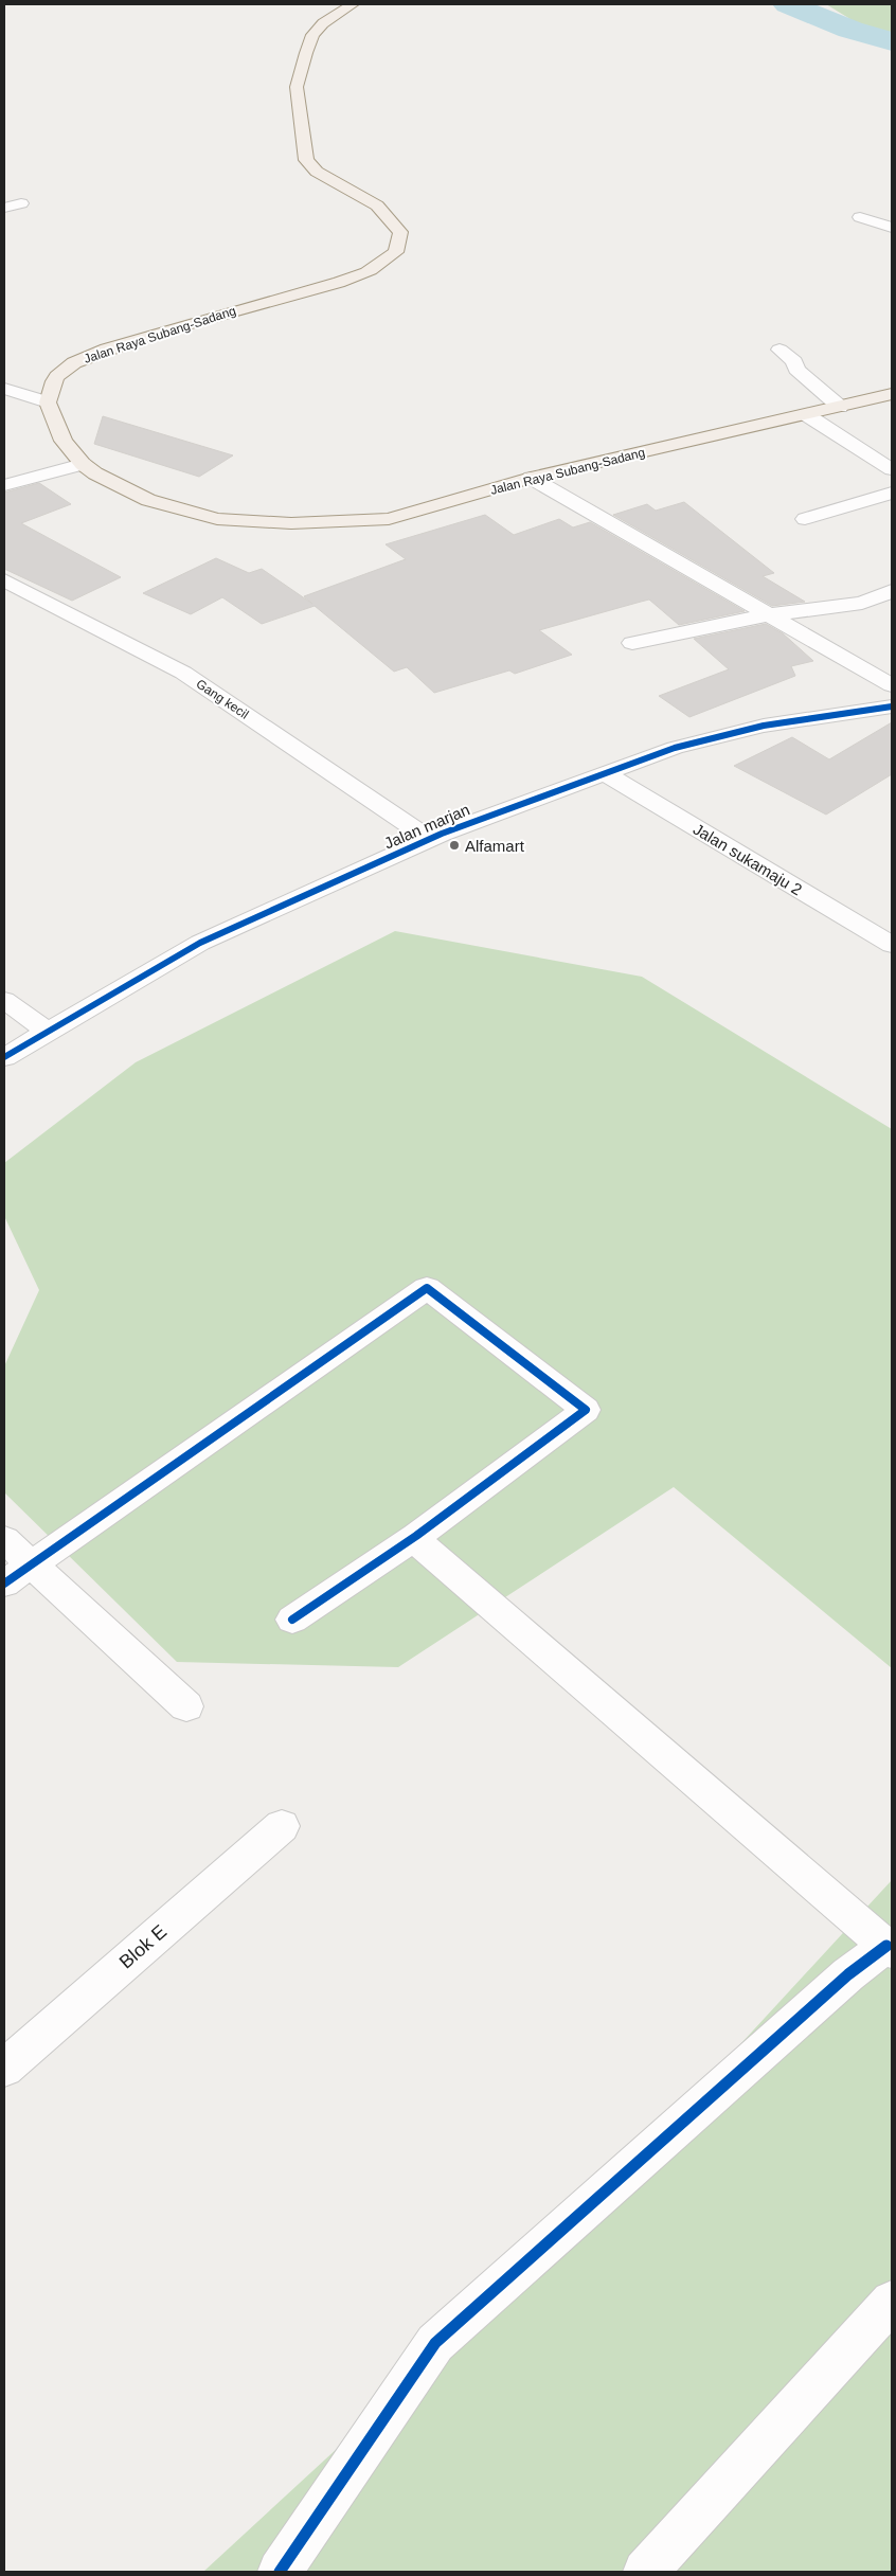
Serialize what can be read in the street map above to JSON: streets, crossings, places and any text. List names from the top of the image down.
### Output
{
  "streets": {
    "main road": ["Jalan Raya Subang-Sadang"],
    "street": [
      "Gang kecil",
      "Jalan marjan",
      "Jalan sukamaju 2",
      "Blok E"
    ]
  },
  "crossings": [
    ["Gang kecil", "Jalan marjan"],
    ["Jalan marjan", "Jalan sukamaju 2"]
  ],
  "places": ["Alfamart"]
}
